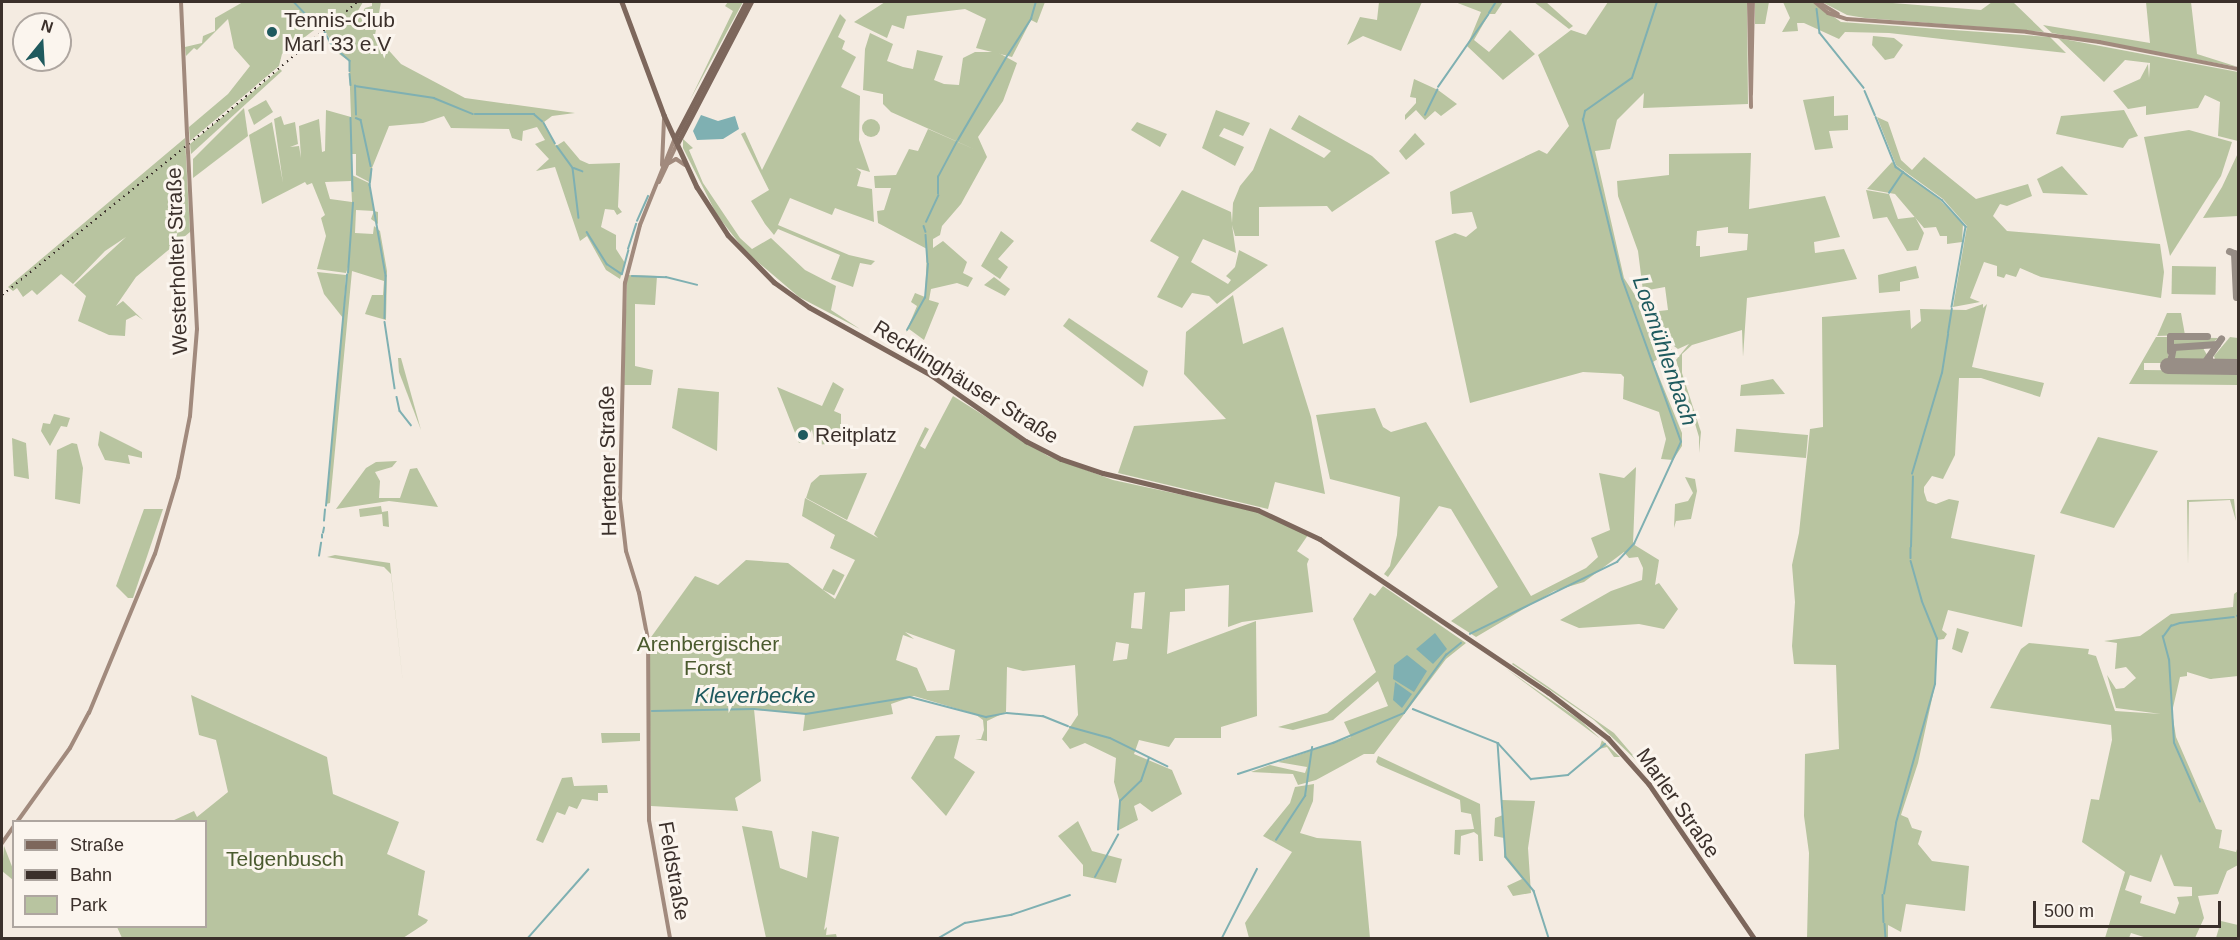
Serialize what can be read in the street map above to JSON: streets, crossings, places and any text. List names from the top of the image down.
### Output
{
  "streets": {
    "main road": [
      "Westerholter Straße",
      "Recklinghäuser Straße",
      "Hertener Straße",
      "Marler Straße",
      "Feldstraße"
    ]
  },
  "crossings": [
    ["Recklinghäuser Straße", "Hertener Straße"],
    ["Recklinghäuser Straße", "Marler Straße"],
    ["Hertener Straße", "Feldstraße"]
  ],
  "water": ["Loemühlenbach", "Kleverbecke"],
  "parks": ["Arenbergischer Forst", "Telgenbusch"],
  "places": ["Tennis-Club Marl 33 e.V", "Reitplatz"],
  "legend": ["Straße", "Bahn", "Park"],
  "scale_bar": "500 m",
  "north": "top"
}
